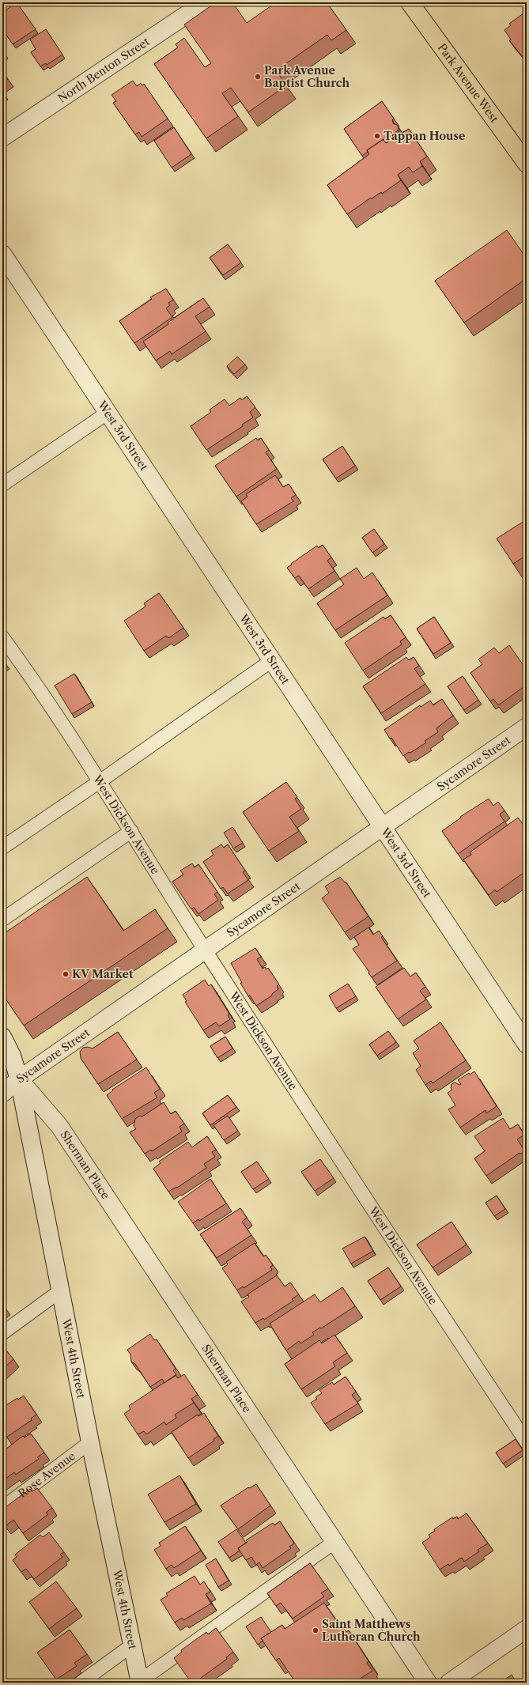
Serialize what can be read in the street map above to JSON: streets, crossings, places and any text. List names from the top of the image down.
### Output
{
  "streets": {
    "main road": ["Park Avenue West"],
    "street": [
      "North Benton Street",
      "West 3rd Street",
      "Sycamore Street",
      "Sherman Place",
      "West 4th Street"
    ],
    "lane": ["West Dickson Avenue", "Rose Avenue"]
  },
  "crossings": [
    ["West 3rd Street", "Sycamore Street"],
    ["Sycamore Street", "West Dickson Avenue"],
    ["Sycamore Street", "Sherman Place"],
    ["Sycamore Street", "West 4th Street"],
    ["Sherman Place", "West 4th Street"],
    ["West 4th Street", "Rose Avenue"]
  ],
  "places": [
    "Park Avenue Baptist Church",
    "Tappan House",
    "KV Market",
    "Saint Matthews Lutheran Church"
  ]
}
